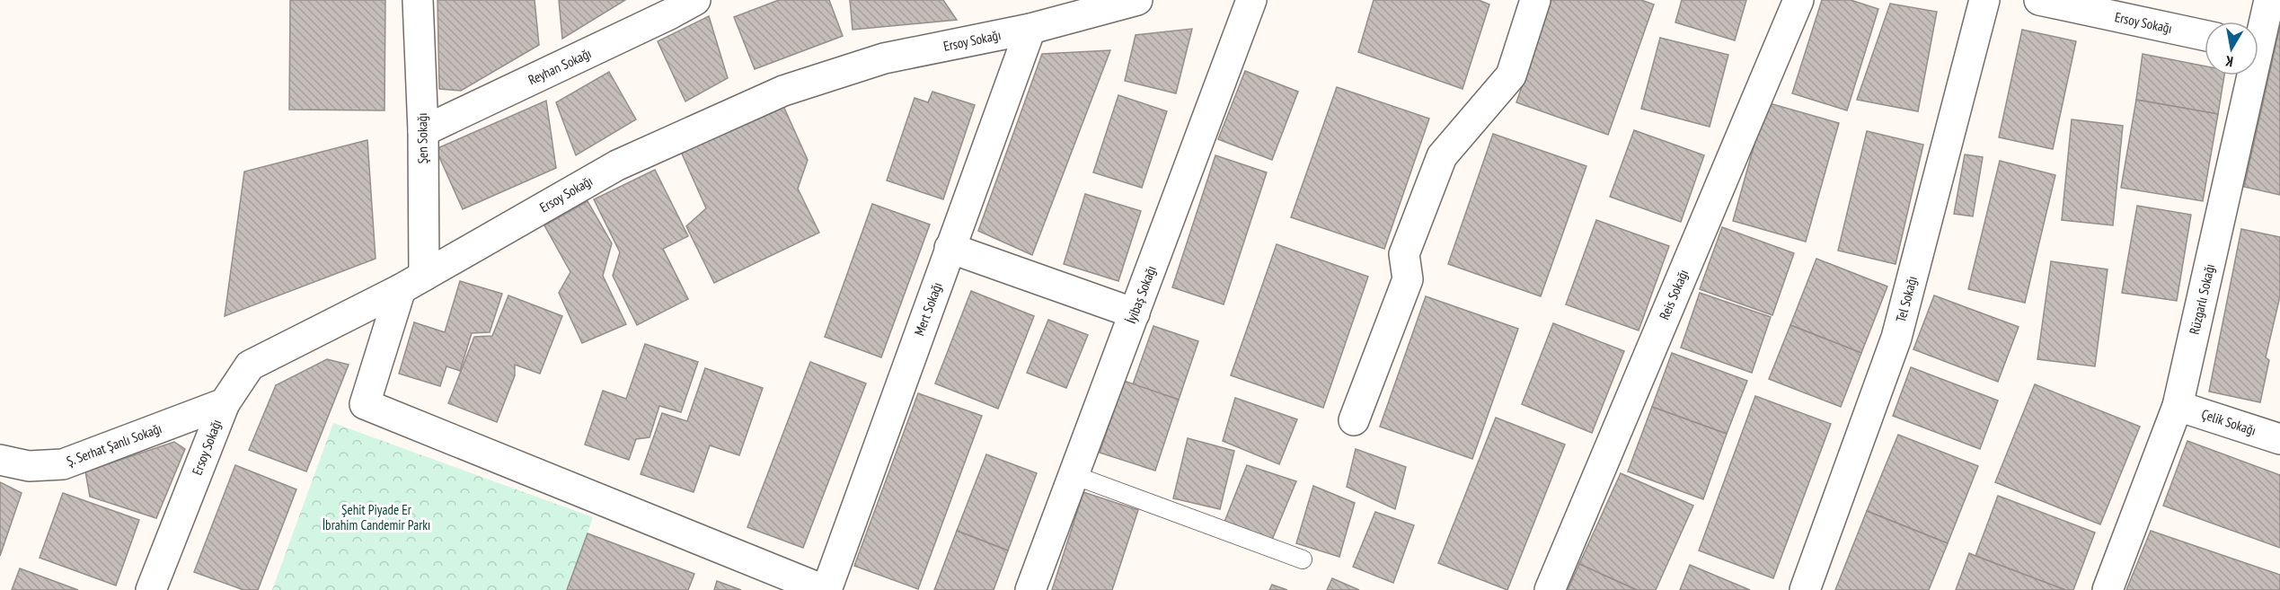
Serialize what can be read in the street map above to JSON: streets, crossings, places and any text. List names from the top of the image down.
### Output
{
  "streets": {
    "street": [
      "Ersoy Sokağı",
      "Reyhan Sokağı",
      "Şen Sokağı",
      "İyibaş Sokağı",
      "Reis Sokağı",
      "Tel Sokağı",
      "Rüzgarlı Sokağı",
      "Mert Sokağı",
      "Çelik Sokağı",
      "Ş. Serhat Şanlı Sokağı"
    ]
  },
  "crossings": [
    ["Ersoy Sokağı", "Şen Sokağı"],
    ["Ersoy Sokağı", "Mert Sokağı"],
    ["Ersoy Sokağı", "Ş. Serhat Şanlı Sokağı"],
    ["Reyhan Sokağı", "Şen Sokağı"],
    ["Şen Sokağı", "Mert Sokağı"],
    ["Rüzgarlı Sokağı", "Çelik Sokağı"]
  ],
  "parks": ["Şehit Piyade Er İbrahim Candemir Parkı"],
  "north": "bottom"
}
